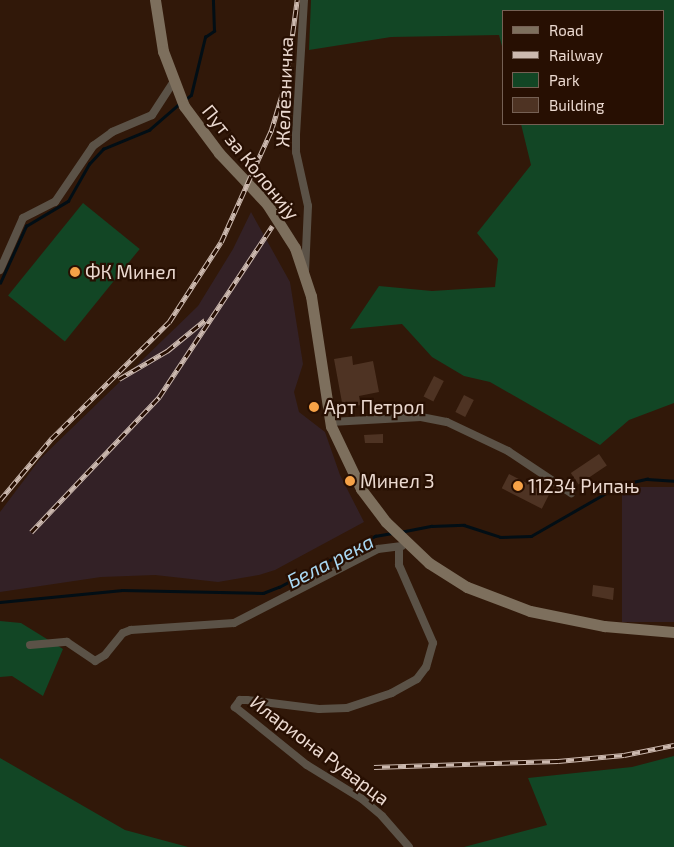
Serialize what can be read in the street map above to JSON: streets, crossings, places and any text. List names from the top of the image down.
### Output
{
  "streets": {
    "street": ["Железничка", "Пут за Колонију", "Илариона Руварца"]
  },
  "crossings": [
    ["Железничка", "Пут за Колонију"],
    ["Пут за Колонију", "Илариона Руварца"]
  ],
  "water": ["Бела река"],
  "places": [
    "ФК Минел",
    "Арт Петрол",
    "Минел 3",
    "11234 Рипањ"
  ],
  "legend": [
    "Road",
    "Railway",
    "Park",
    "Building"
  ]
}
